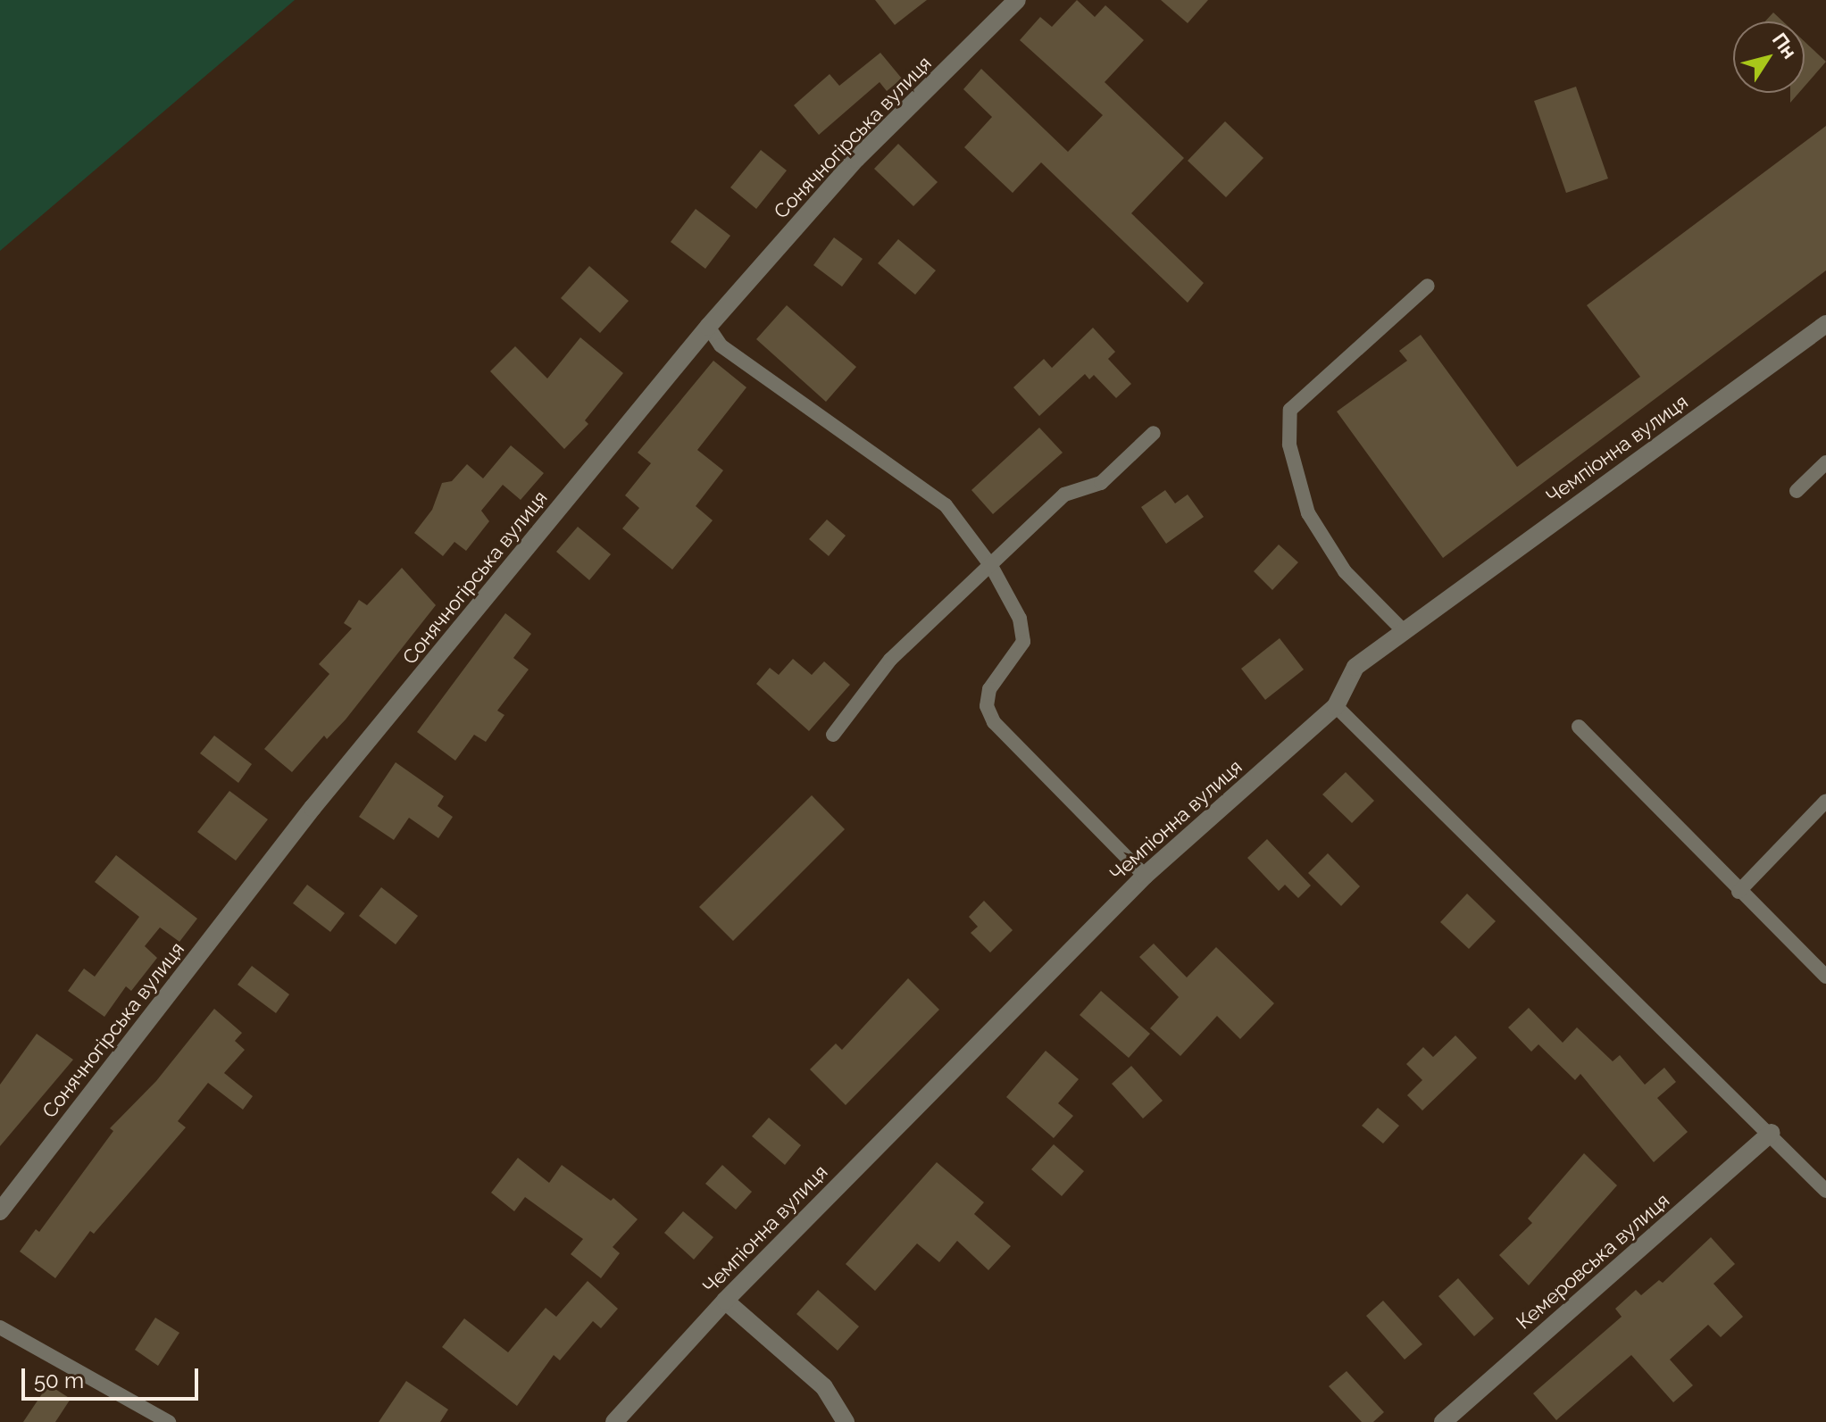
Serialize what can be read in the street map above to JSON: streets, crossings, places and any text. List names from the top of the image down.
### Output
{
  "streets": {
    "street": ["Сонячногірська вулиця", "Чемпіонна вулиця", "Кемеровська вулиця"]
  },
  "scale_bar": "50 m",
  "north": "top right"
}
